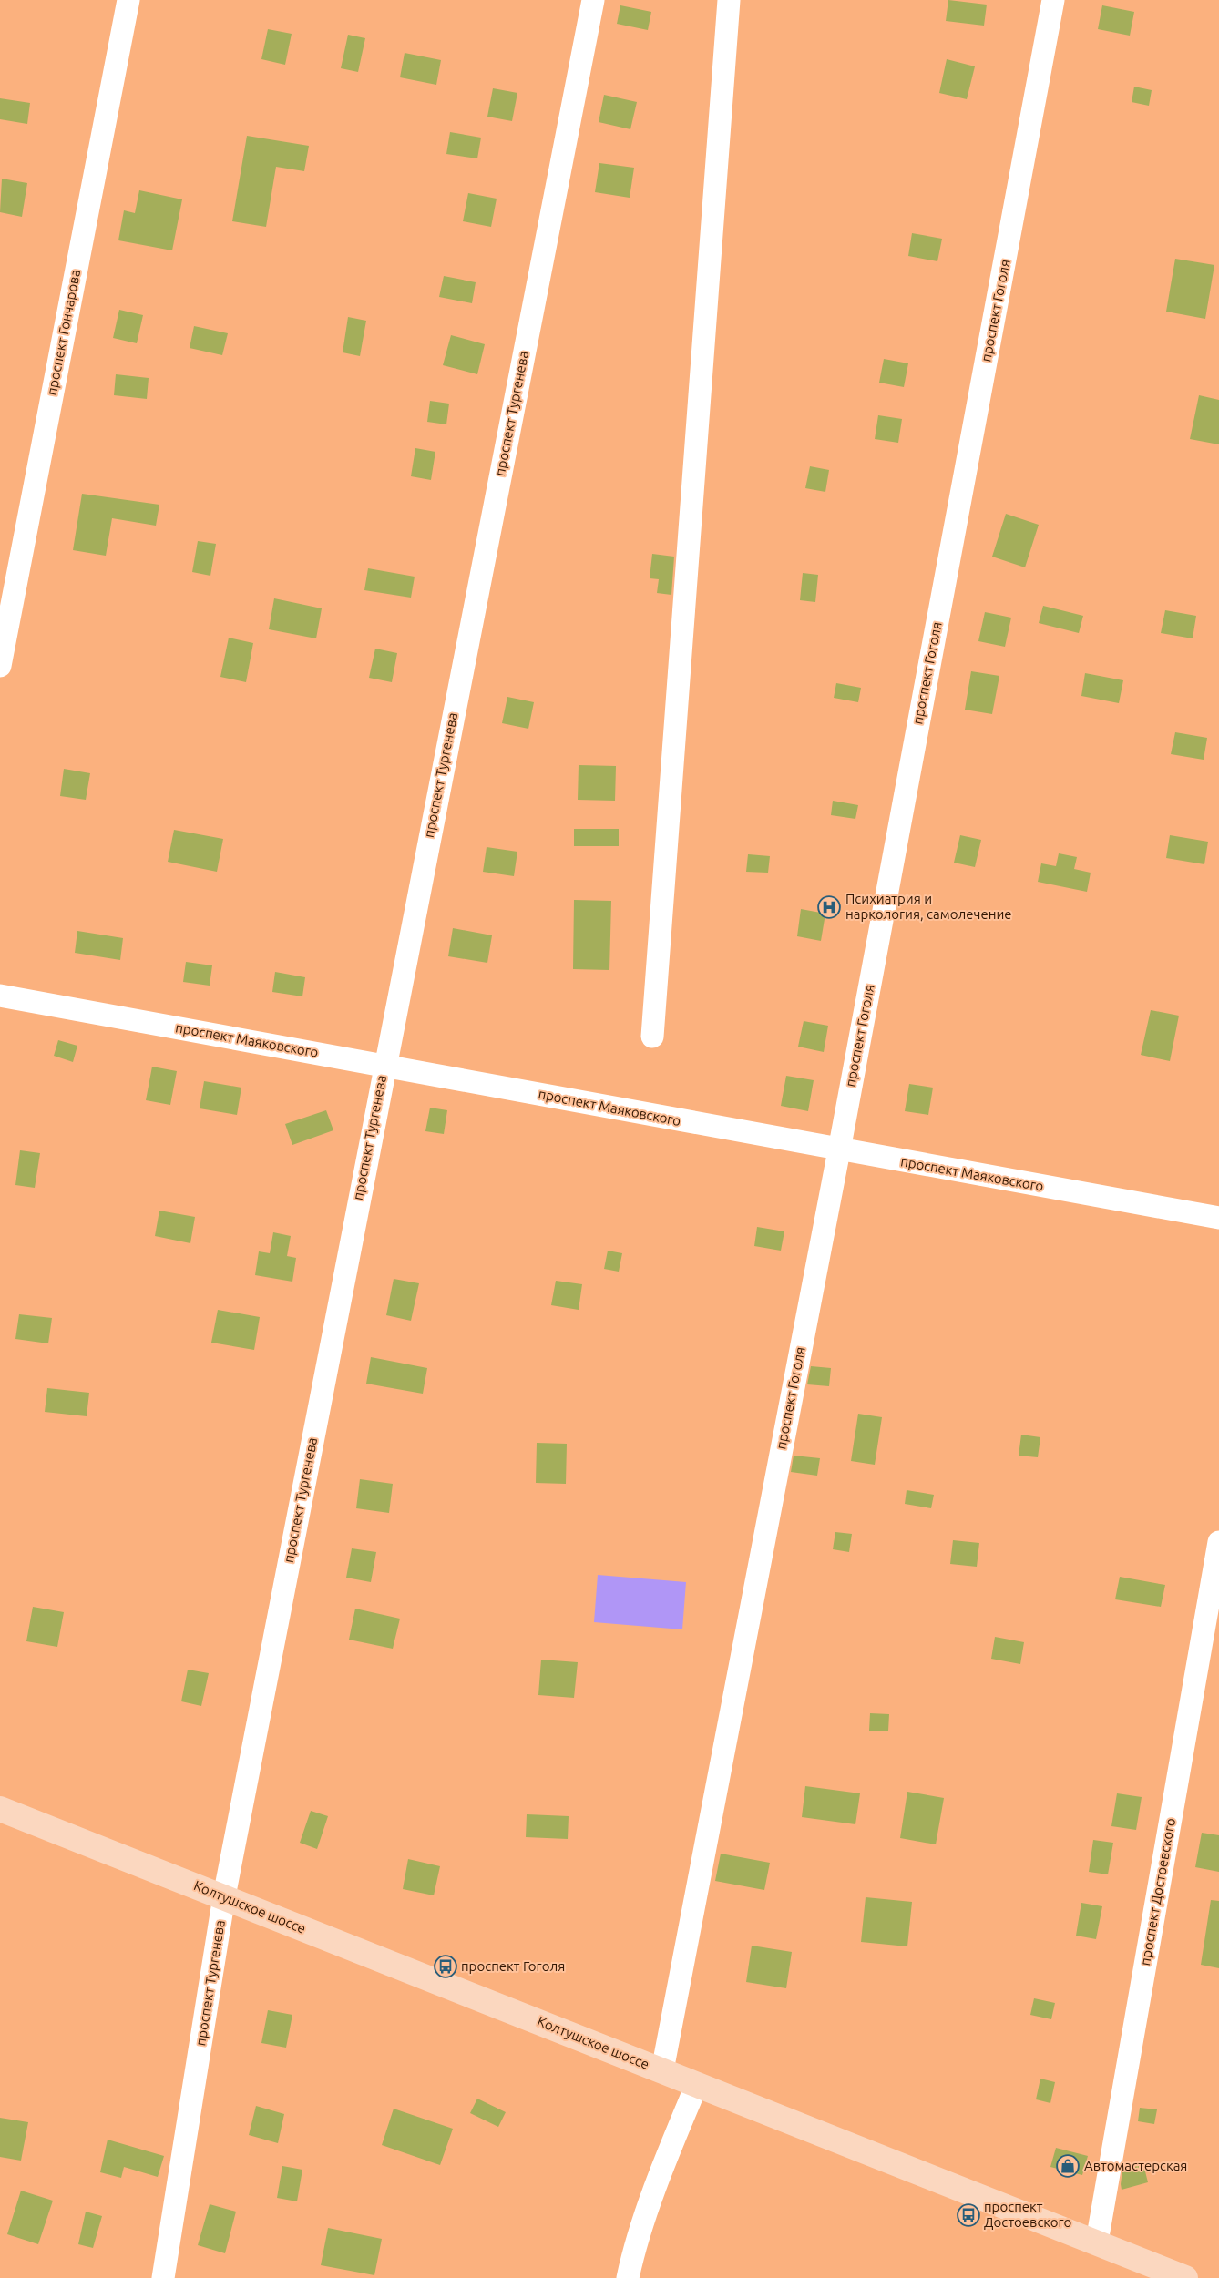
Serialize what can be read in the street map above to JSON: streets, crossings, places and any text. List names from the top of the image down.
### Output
{
  "streets": {
    "main road": ["Колтушское шоссе"],
    "street": [
      "проспект Гоголя",
      "проспект Гончарова",
      "проспект Тургенева",
      "проспект Маяковского",
      "проспект Достоевского"
    ]
  },
  "crossings": [
    ["проспект Гоголя", "проспект Маяковского"],
    ["проспект Гоголя", "Колтушское шоссе"],
    ["проспект Тургенева", "проспект Маяковского"],
    ["проспект Тургенева", "Колтушское шоссе"],
    ["проспект Достоевского", "Колтушское шоссе"]
  ],
  "places": {
    "hospital": ["Психиатрия и наркология, самолечение"],
    "bus stop": ["проспект Гоголя", "проспект Достоевского"],
    "shop": ["Автомастерская"]
  }
}
